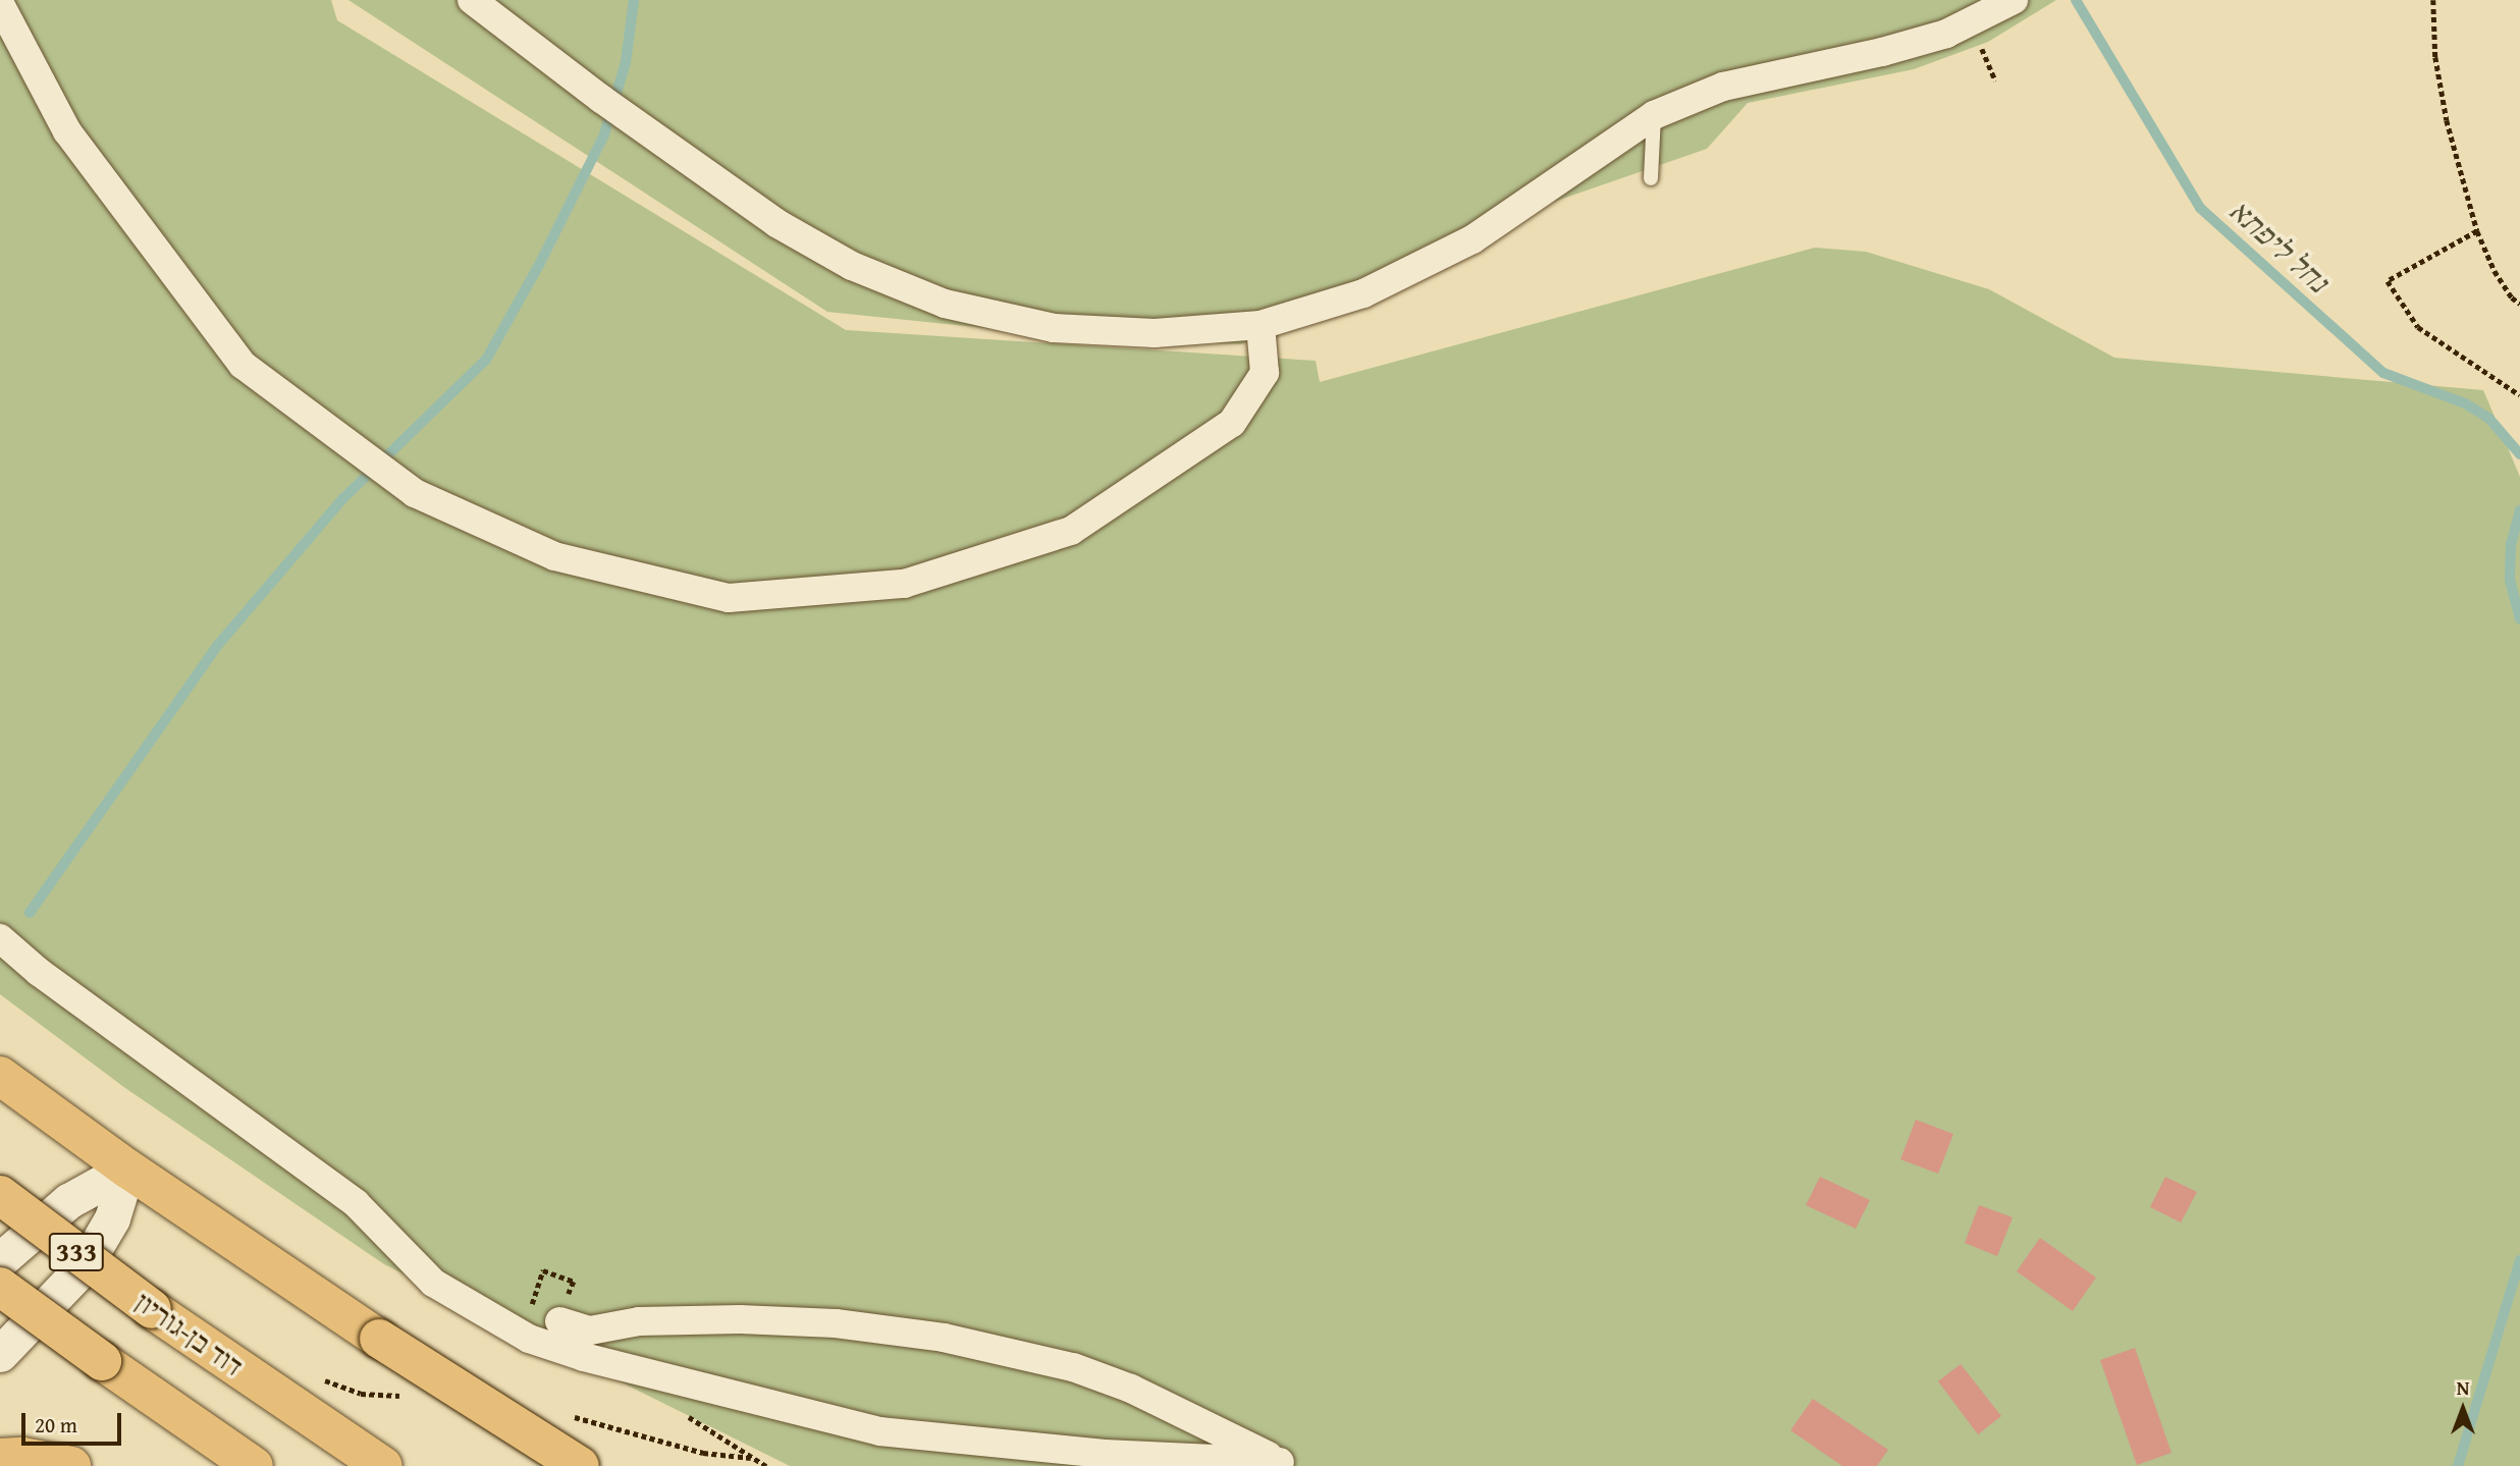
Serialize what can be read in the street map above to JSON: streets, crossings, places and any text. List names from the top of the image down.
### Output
{
  "streets": {
    "main road": ["333", "דוד בן-גוריון"]
  },
  "water": ["נחל ליפתא"],
  "scale_bar": "20 m",
  "north": "top"
}
